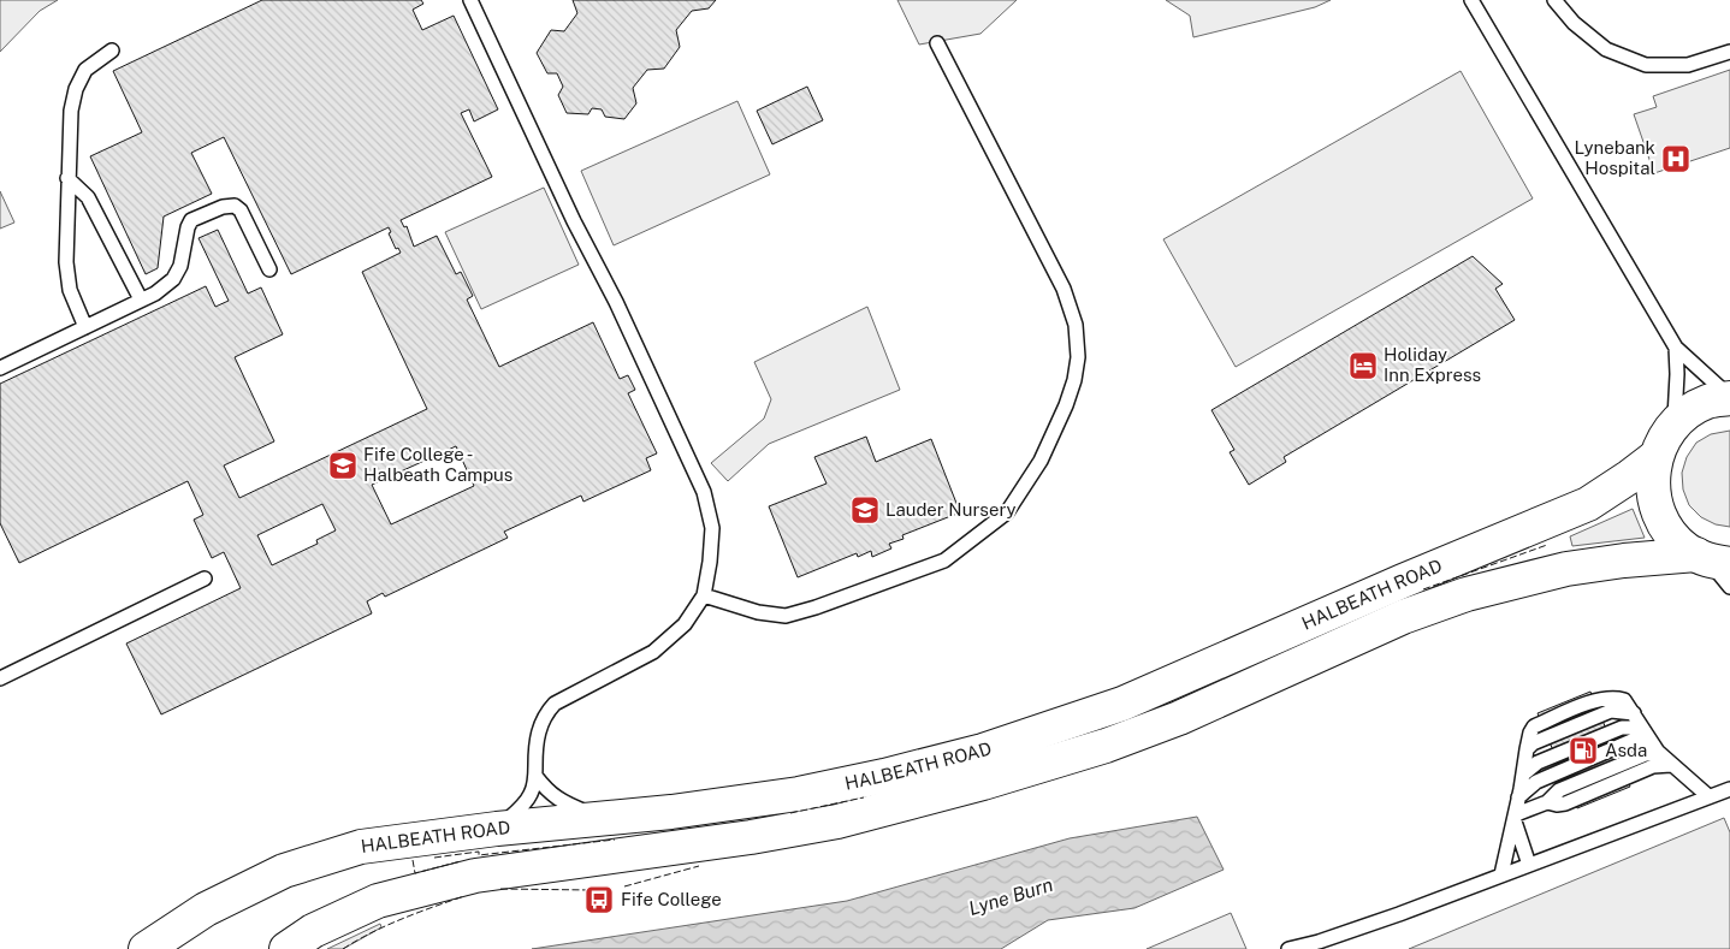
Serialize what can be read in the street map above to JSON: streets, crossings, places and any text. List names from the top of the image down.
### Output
{
  "streets": {
    "main road": ["HALBEATH ROAD"]
  },
  "water": ["Lyne Burn"],
  "places": {
    "hospital": ["Lynebank Hospital"],
    "hotel": ["Holiday Inn Express"],
    "school or university": ["Fife College - Halbeath Campus", "Lauder Nursery"],
    "fuel station": ["Asda"],
    "bus stop": ["Fife College"]
  }
}
